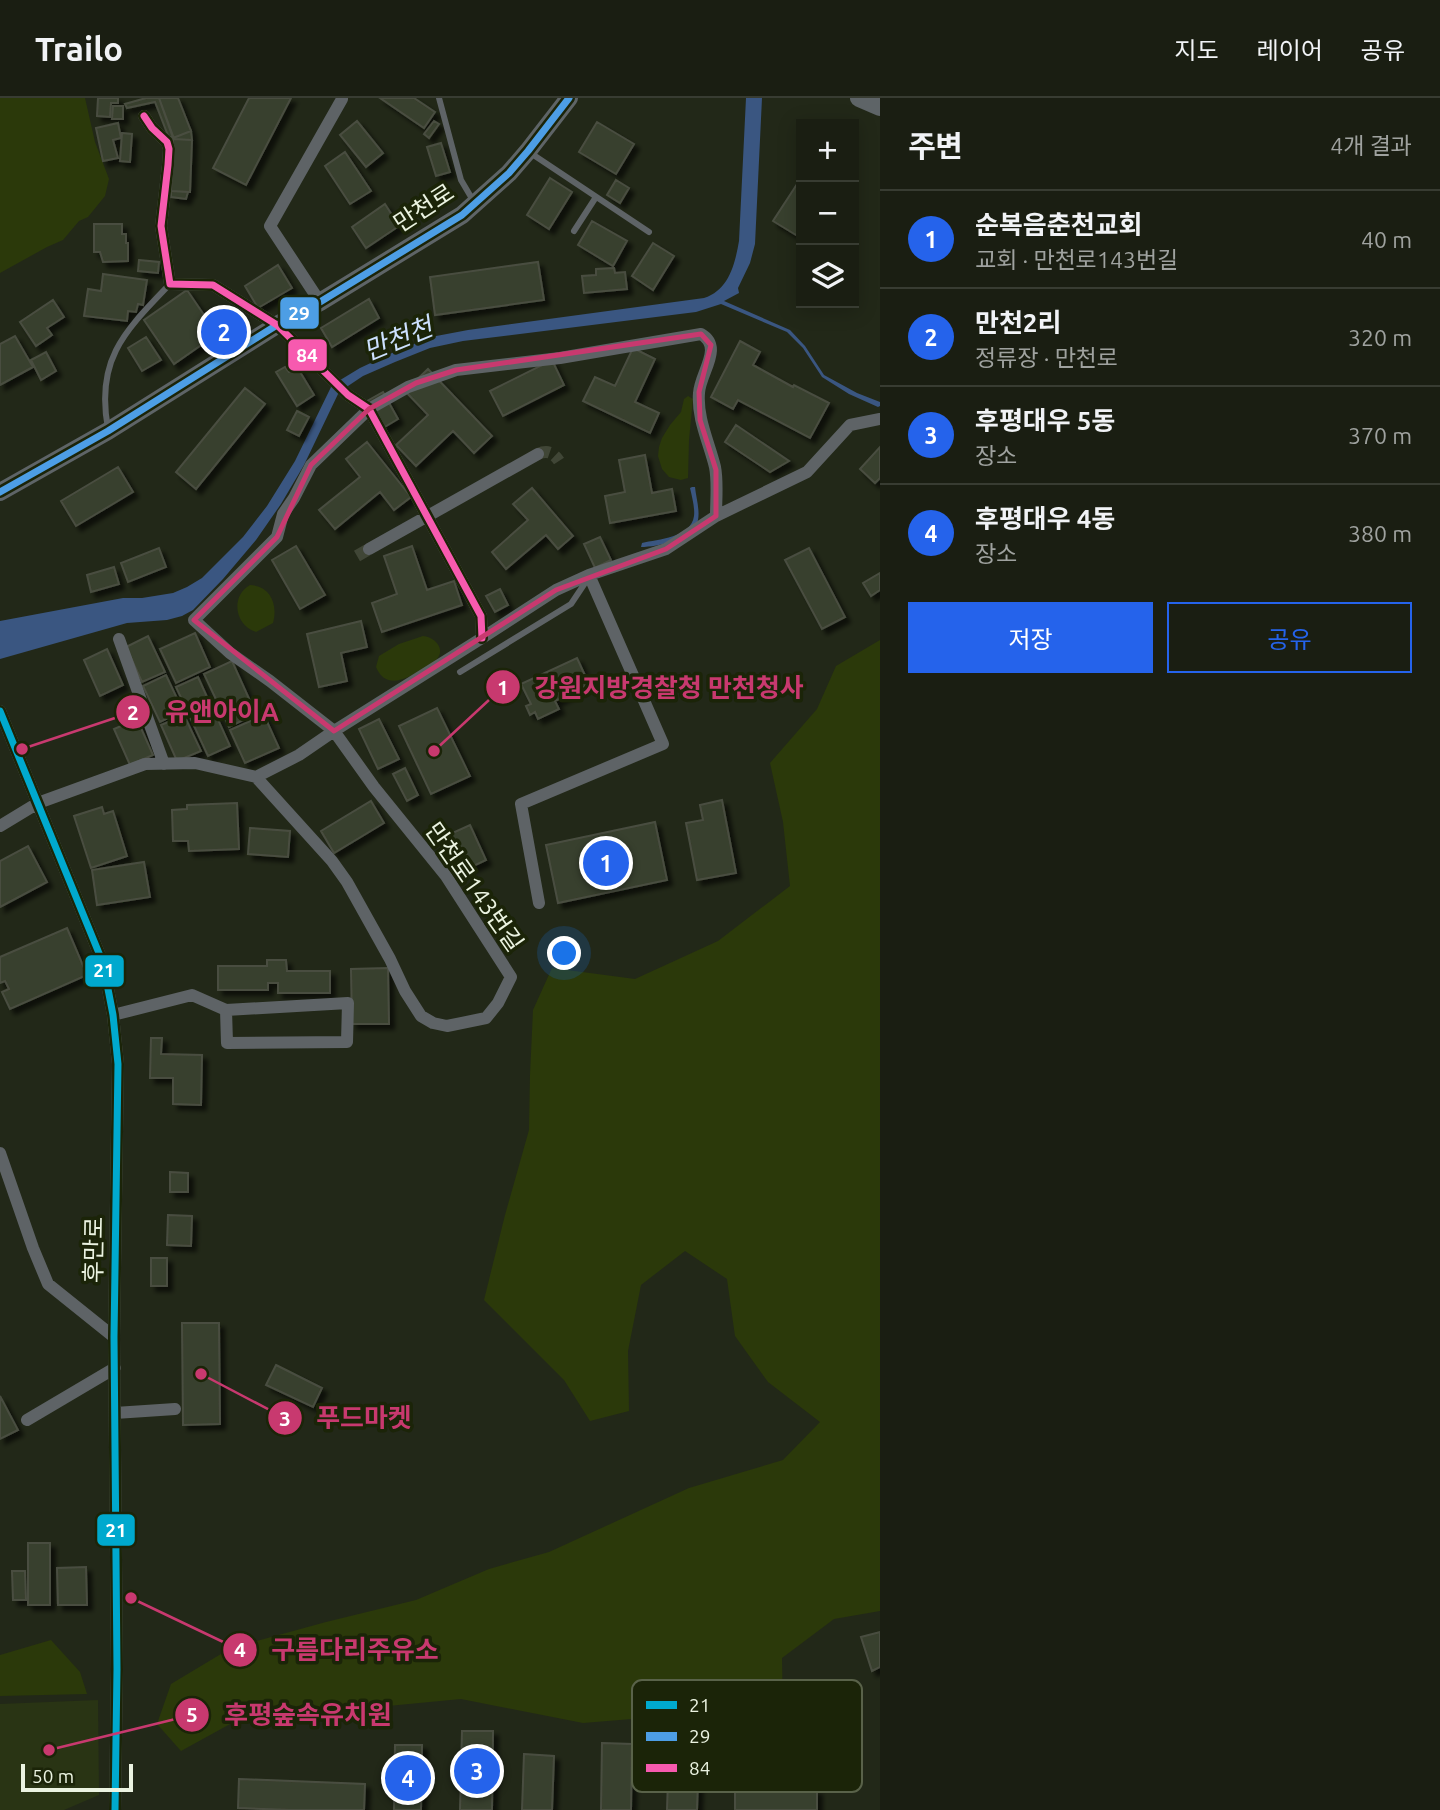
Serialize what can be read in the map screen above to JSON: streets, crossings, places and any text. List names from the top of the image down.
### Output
{
  "streets": {
    "street": ["만천로", "만천로143번길", "후만로"]
  },
  "water": ["만천천"],
  "places": [
    "유앤아이A",
    "강원지방경찰청 만천청사",
    "푸드마켓",
    "구름다리주유소",
    "후평숲속유치원"
  ],
  "lines": ["transit line 29", "transit line 84", "transit line 21"],
  "legend": ["21", "29", "84"],
  "scale_bar": "50 m",
  "page": {
    "header": "Trailo",
    "nav": ["지도", "레이어", "공유"],
    "heading": ["주변", "4개 결과"],
    "map_buttons": ["+", "−"],
    "list": [
      {
        "mark": "1",
        "name": "순복음춘천교회",
        "note": "교회 · 만천로143번길",
        "value": "40 m"
      },
      {
        "mark": "2",
        "name": "만천2리",
        "note": "정류장 · 만천로",
        "value": "320 m"
      },
      {
        "mark": "3",
        "name": "후평대우 5동",
        "note": "장소",
        "value": "370 m"
      },
      {
        "mark": "4",
        "name": "후평대우 4동",
        "note": "장소",
        "value": "380 m"
      }
    ],
    "pins": [
      "2",
      "1",
      "3",
      "4"
    ],
    "buttons": ["저장", "공유"],
    "scale": "50 m"
  }
}
